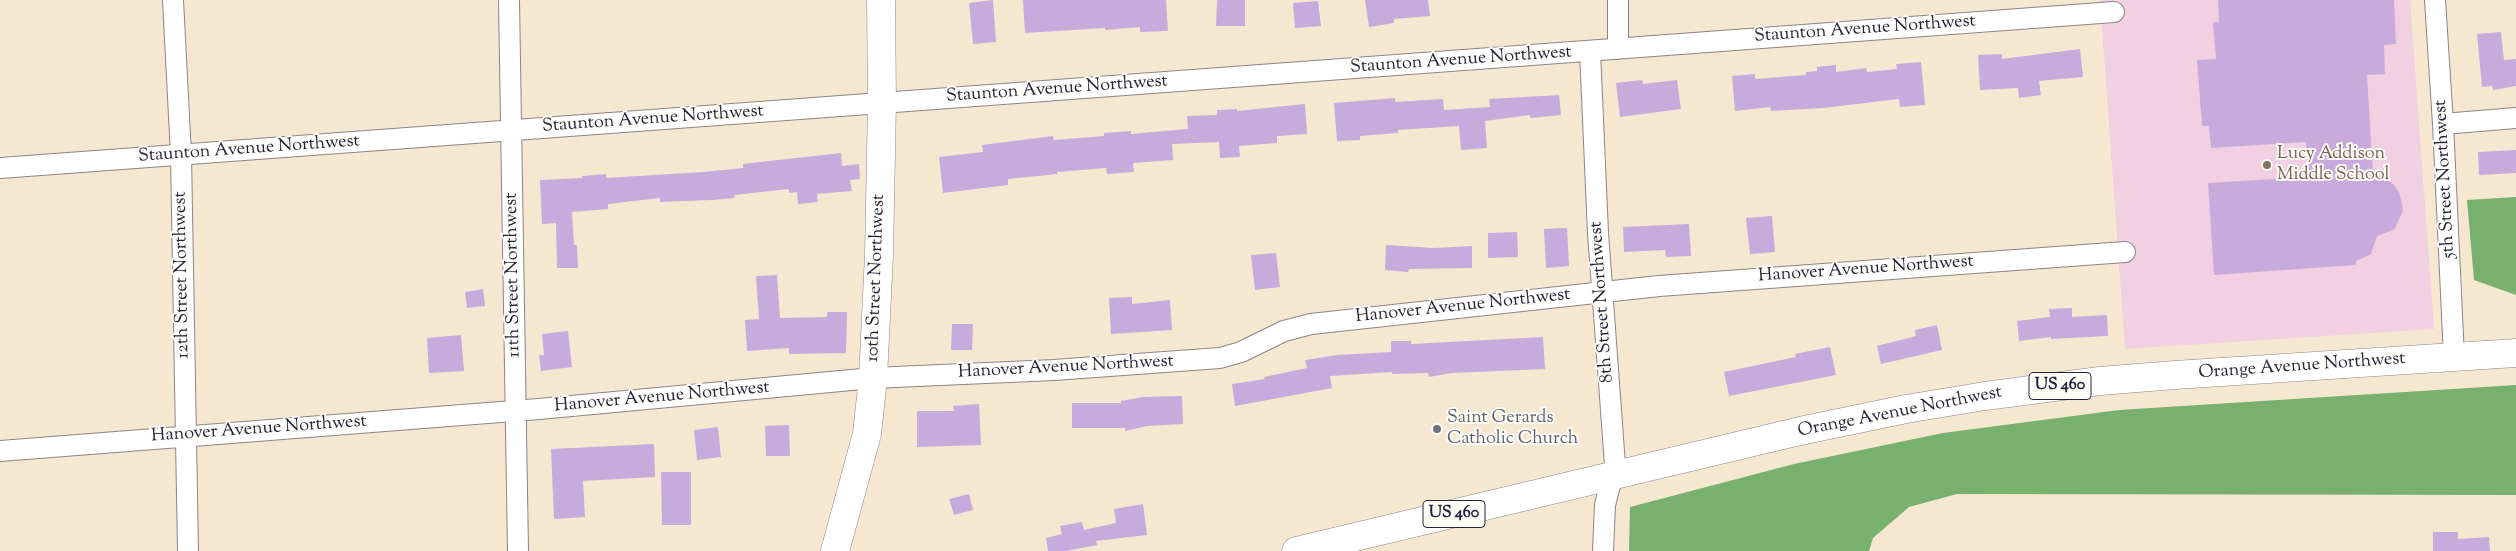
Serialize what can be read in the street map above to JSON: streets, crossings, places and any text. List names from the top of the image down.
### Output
{
  "streets": {
    "main road": ["10th Street Northwest", "Orange Avenue Northwest", "US 460"],
    "street": [
      "Staunton Avenue Northwest",
      "5th Street Northwest",
      "Hanover Avenue Northwest",
      "12th Street Northwest",
      "11th Street Northwest",
      "8th Street Northwest"
    ]
  },
  "crossings": [
    ["Staunton Avenue Northwest", "12th Street Northwest"],
    ["Staunton Avenue Northwest", "11th Street Northwest"],
    ["Staunton Avenue Northwest", "10th Street Northwest"],
    ["Staunton Avenue Northwest", "8th Street Northwest"],
    ["5th Street Northwest", "Orange Avenue Northwest"],
    ["Hanover Avenue Northwest", "12th Street Northwest"],
    ["Hanover Avenue Northwest", "11th Street Northwest"],
    ["Hanover Avenue Northwest", "10th Street Northwest"],
    ["Hanover Avenue Northwest", "8th Street Northwest"],
    ["8th Street Northwest", "Orange Avenue Northwest"]
  ],
  "places": ["Lucy Addison Middle School", "Saint Gerards Catholic Church"]
}
